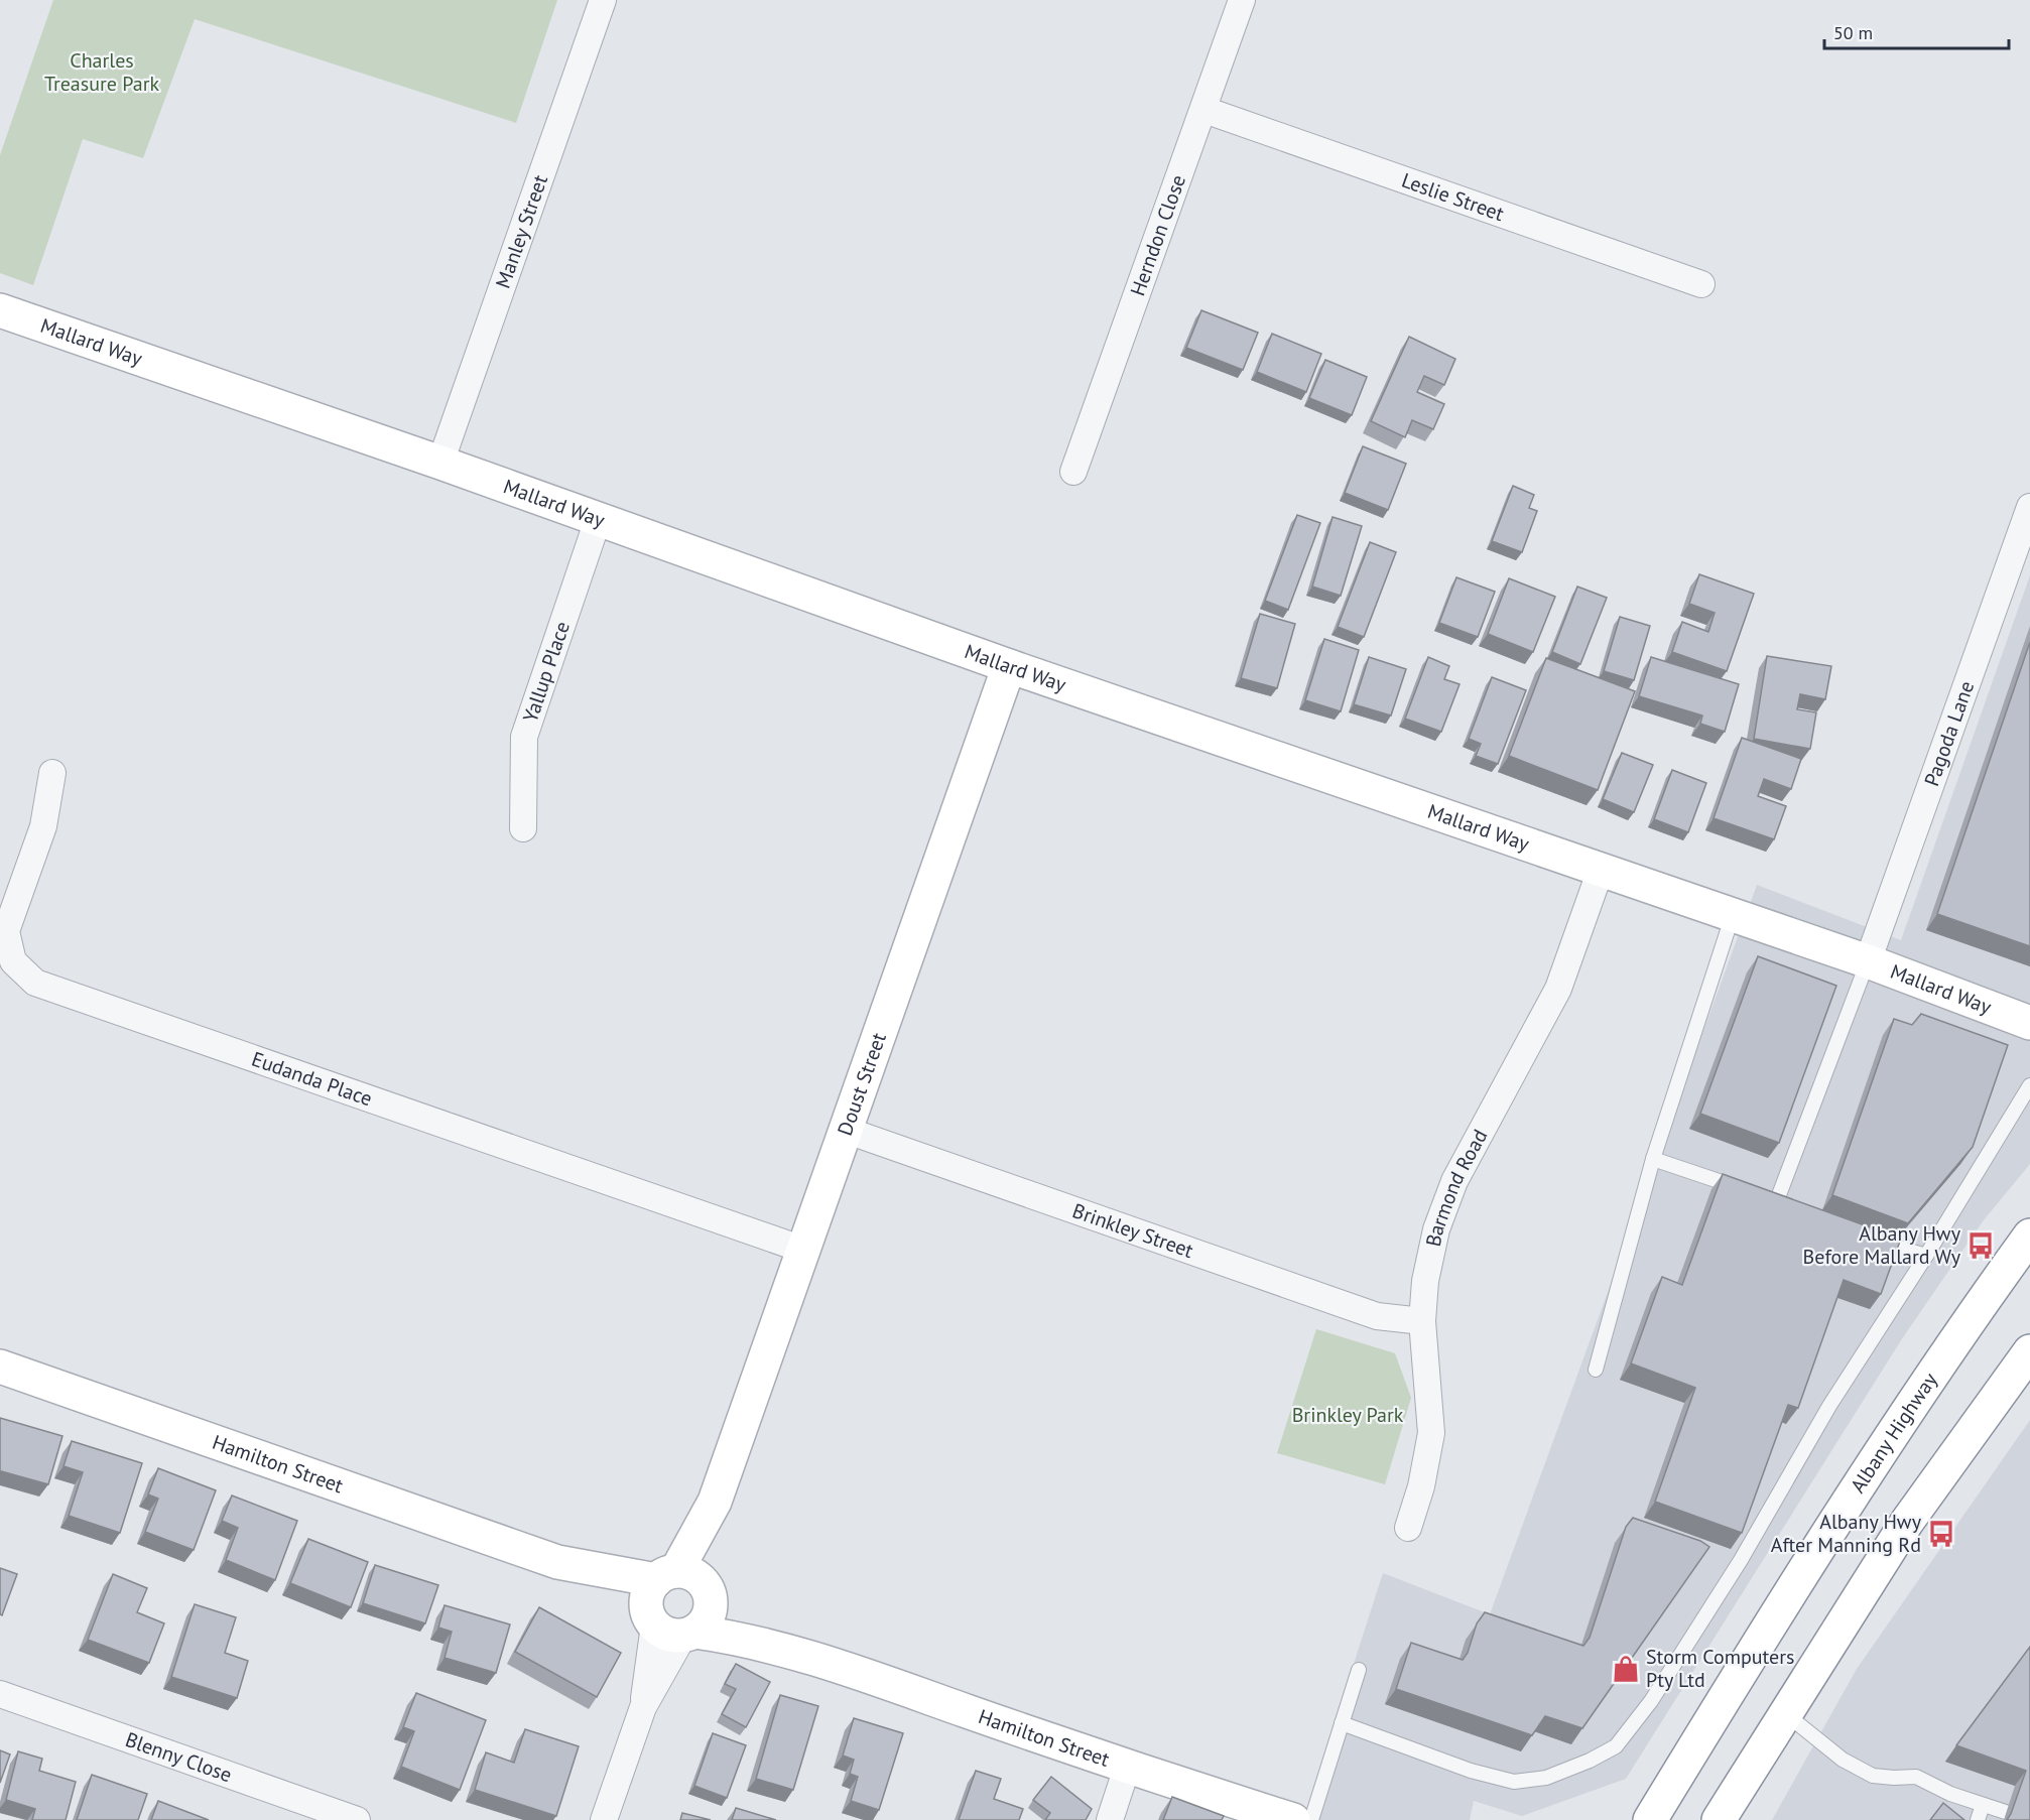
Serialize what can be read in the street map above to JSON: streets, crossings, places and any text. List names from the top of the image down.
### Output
{
  "streets": {
    "main road": [
      "Mallard Way",
      "Doust Street",
      "Albany Highway",
      "Hamilton Street"
    ],
    "street": [
      "Leslie Street",
      "Manley Street",
      "Herndon Close",
      "Yallup Place",
      "Pagoda Lane",
      "Eudanda Place",
      "Barmond Road",
      "Brinkley Street",
      "Blenny Close"
    ]
  },
  "crossings": [
    ["Leslie Street", "Herndon Close"],
    ["Manley Street", "Mallard Way"],
    ["Mallard Way", "Yallup Place"],
    ["Mallard Way", "Pagoda Lane"],
    ["Mallard Way", "Doust Street"],
    ["Mallard Way", "Barmond Road"],
    ["Eudanda Place", "Doust Street"],
    ["Doust Street", "Brinkley Street"],
    ["Doust Street", "Hamilton Street"],
    ["Barmond Road", "Brinkley Street"]
  ],
  "parks": ["Charles Treasure Park", "Brinkley Park"],
  "places": {
    "bus stop": ["Albany Hwy Before Mallard Wy", "Albany Hwy After Manning Rd"],
    "shop": ["Storm Computers Pty Ltd"]
  },
  "scale_bar": "50 m"
}
